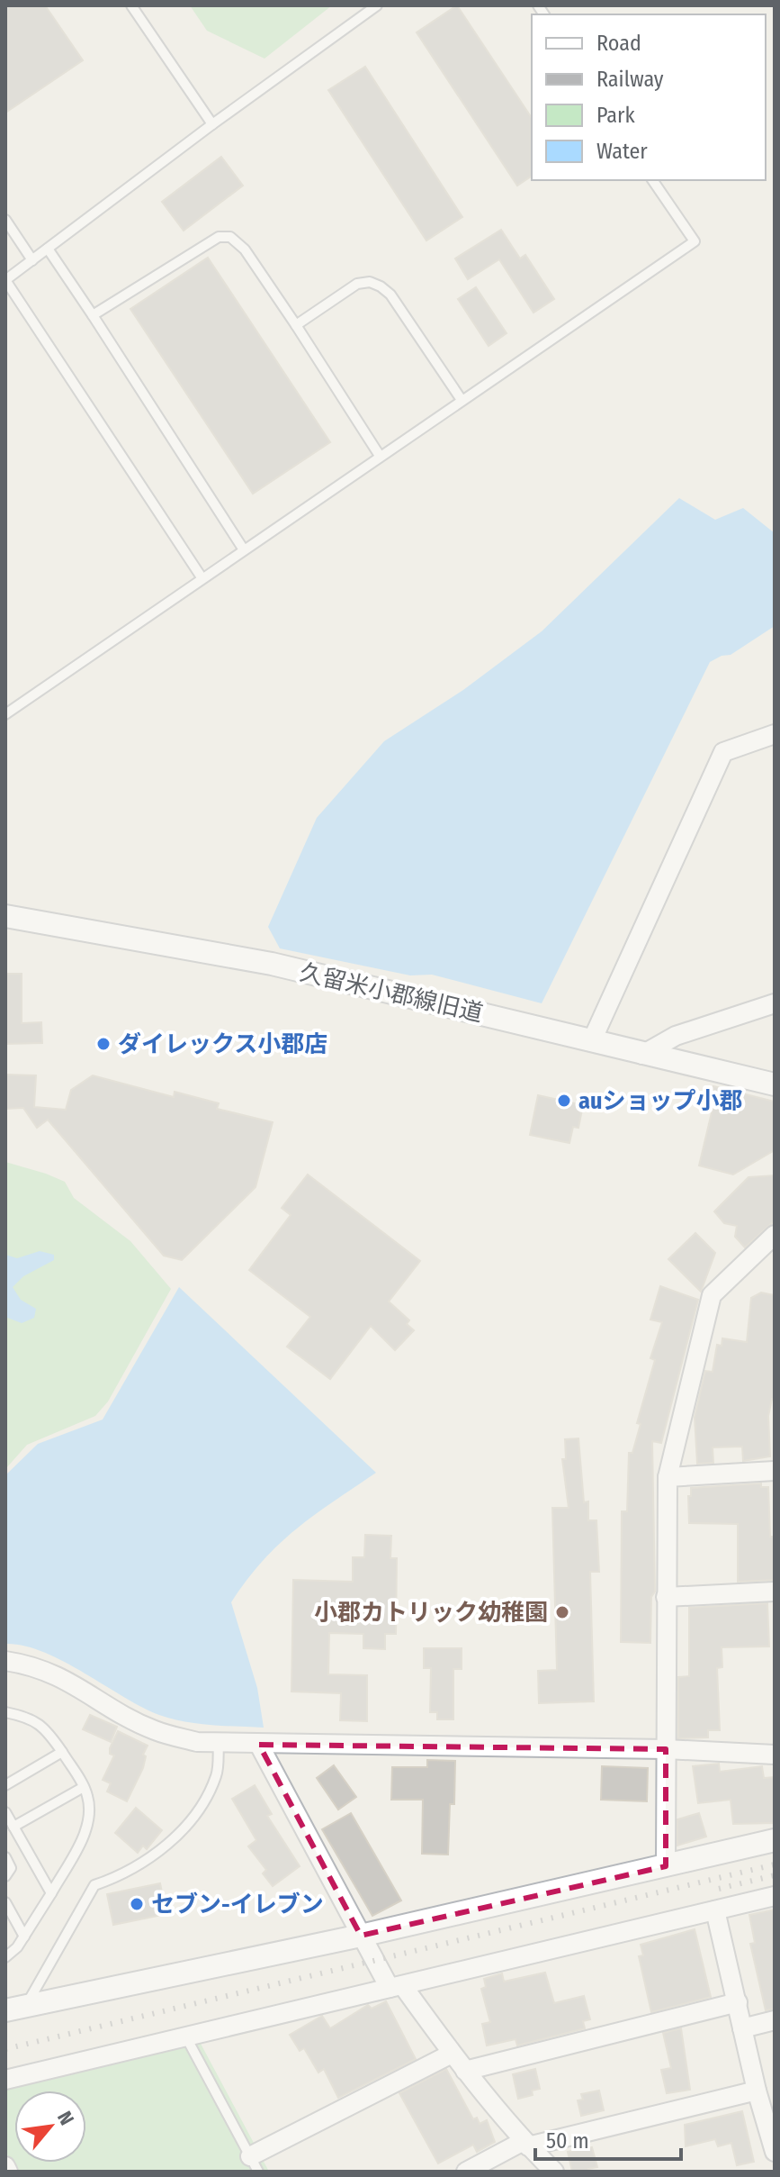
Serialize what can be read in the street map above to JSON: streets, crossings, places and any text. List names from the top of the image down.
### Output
{
  "streets": {
    "street": ["久留米小郡線旧道"]
  },
  "places": [
    "ダイレックス小郡店",
    "auショップ小郡",
    "小郡カトリック幼稚園",
    "セブン-イレブン"
  ],
  "legend": [
    "Road",
    "Railway",
    "Park",
    "Water"
  ],
  "scale_bar": "50 m",
  "north": "top right"
}
